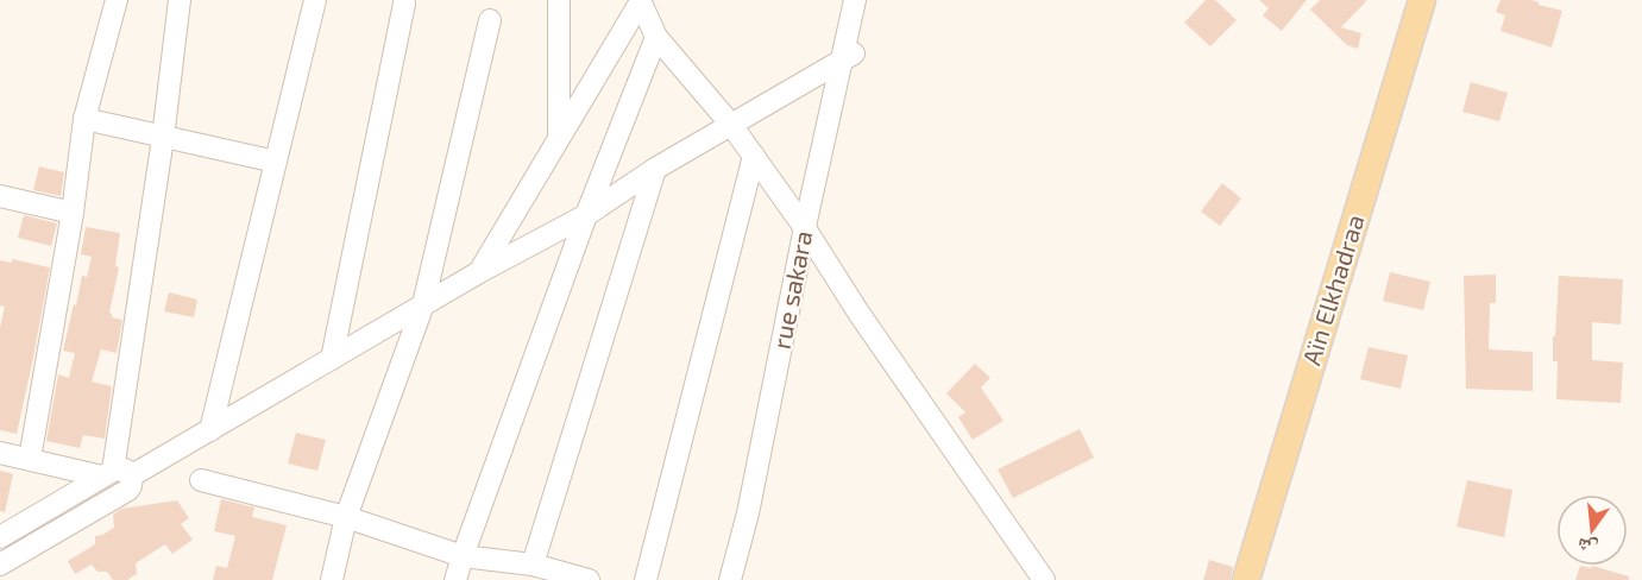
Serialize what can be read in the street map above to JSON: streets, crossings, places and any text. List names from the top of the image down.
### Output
{
  "streets": {
    "main road": ["Aïn Elkhadraa"],
    "street": ["rue sakara"]
  },
  "north": "bottom"
}
